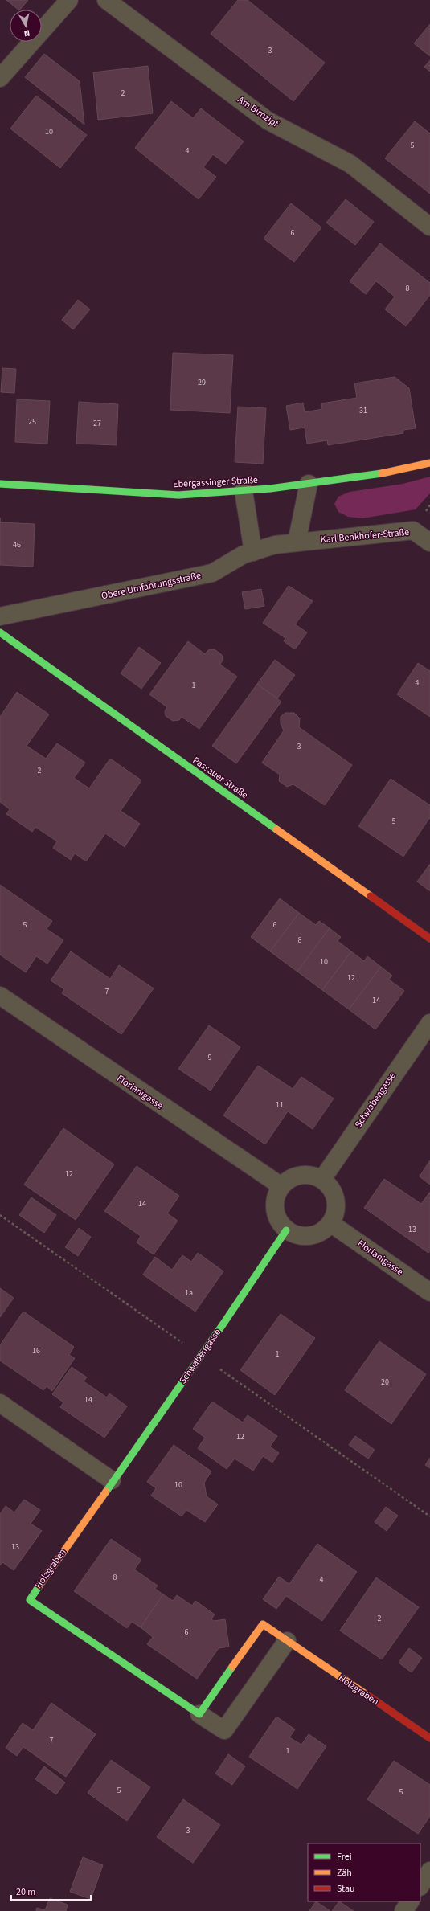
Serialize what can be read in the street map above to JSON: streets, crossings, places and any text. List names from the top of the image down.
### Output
{
  "streets": {
    "street": [
      "Am Birnzipf",
      "Ebergassinger Straße",
      "Karl Benkhofer-Straße",
      "Obere Umfahrungsstraße",
      "Passauer Straße",
      "Florianigasse",
      "Schwabengasse",
      "Holzgraben"
    ]
  },
  "crossings": [
    ["Karl Benkhofer-Straße", "Obere Umfahrungsstraße"],
    ["Florianigasse", "Schwabengasse"],
    ["Schwabengasse", "Holzgraben"]
  ],
  "house_numbers": [
    "3",
    "2",
    "10",
    "5",
    "4",
    "6",
    "8",
    "29",
    "31",
    "25",
    "27",
    "46",
    "4",
    "1",
    "3",
    "2",
    "5",
    "5",
    "6",
    "8",
    "10",
    "12",
    "7",
    "14",
    "9",
    "11",
    "12",
    "14",
    "13",
    "1a",
    "16",
    "1",
    "20",
    "14",
    "12",
    "10",
    "13",
    "8",
    "4",
    "2",
    "6",
    "7",
    "1",
    "5",
    "5",
    "3"
  ],
  "legend": ["Frei", "Zäh", "Stau"],
  "scale_bar": "20 m",
  "north": "bottom"
}
